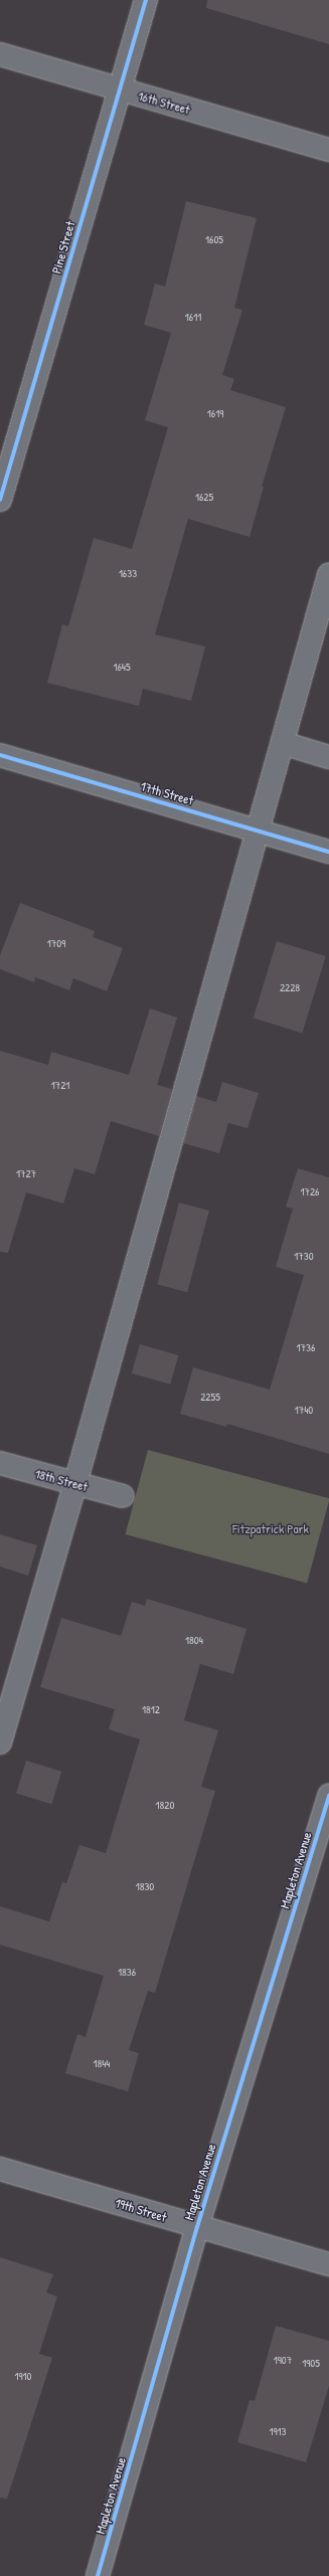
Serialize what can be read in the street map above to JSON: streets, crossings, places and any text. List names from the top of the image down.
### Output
{
  "streets": {
    "street": [
      "16th Street",
      "Pine Street",
      "17th Street",
      "18th Street",
      "Mapleton Avenue",
      "19th Street"
    ]
  },
  "crossings": [
    ["16th Street", "Pine Street"],
    ["Mapleton Avenue", "19th Street"]
  ],
  "parks": ["Fitzpatrick Park"],
  "house_numbers": [
    "1605",
    "1611",
    "1619",
    "1625",
    "1633",
    "1645",
    "1709",
    "2228",
    "1721",
    "1727",
    "1726",
    "1730",
    "1736",
    "2255",
    "1740",
    "1804",
    "1812",
    "1820",
    "1830",
    "1836",
    "1844",
    "1907",
    "1905",
    "1910",
    "1913"
  ]
}
